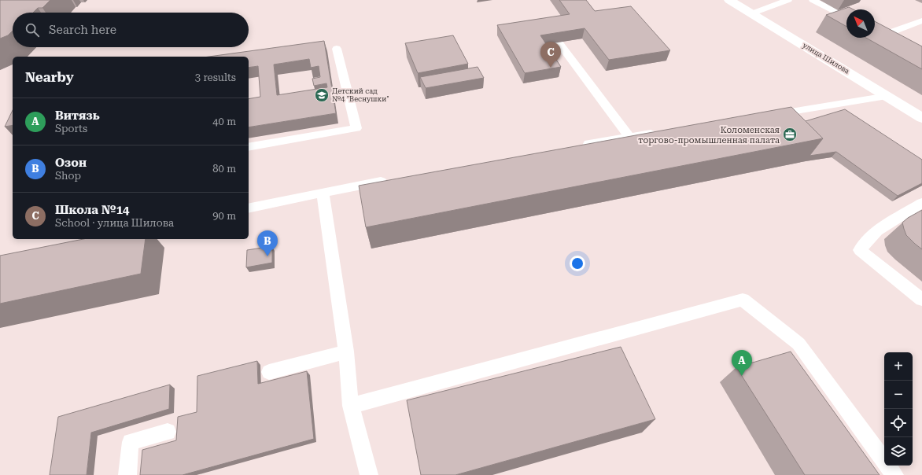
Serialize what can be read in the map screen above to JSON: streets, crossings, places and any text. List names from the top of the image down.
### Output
{
  "streets": {
    "street": ["улица Шилова"]
  },
  "places": {
    "school or university": ["Детский сад №4 \"Веснушки\""],
    "office": ["Коломенская торгово-промышленная палата"]
  },
  "north": "top left",
  "page": {
    "search": "Search here",
    "pins": ["C", "B", "A"],
    "heading": ["Nearby", "3 results"],
    "list": [
      {
        "mark": "A",
        "name": "Витязь",
        "note": "Sports",
        "value": "40 m"
      },
      {
        "mark": "B",
        "name": "Озон",
        "note": "Shop",
        "value": "80 m"
      },
      {
        "mark": "C",
        "name": "Школа №14",
        "note": "School · улица Шилова",
        "value": "90 m"
      }
    ],
    "map_buttons": ["+", "−"]
  }
}
